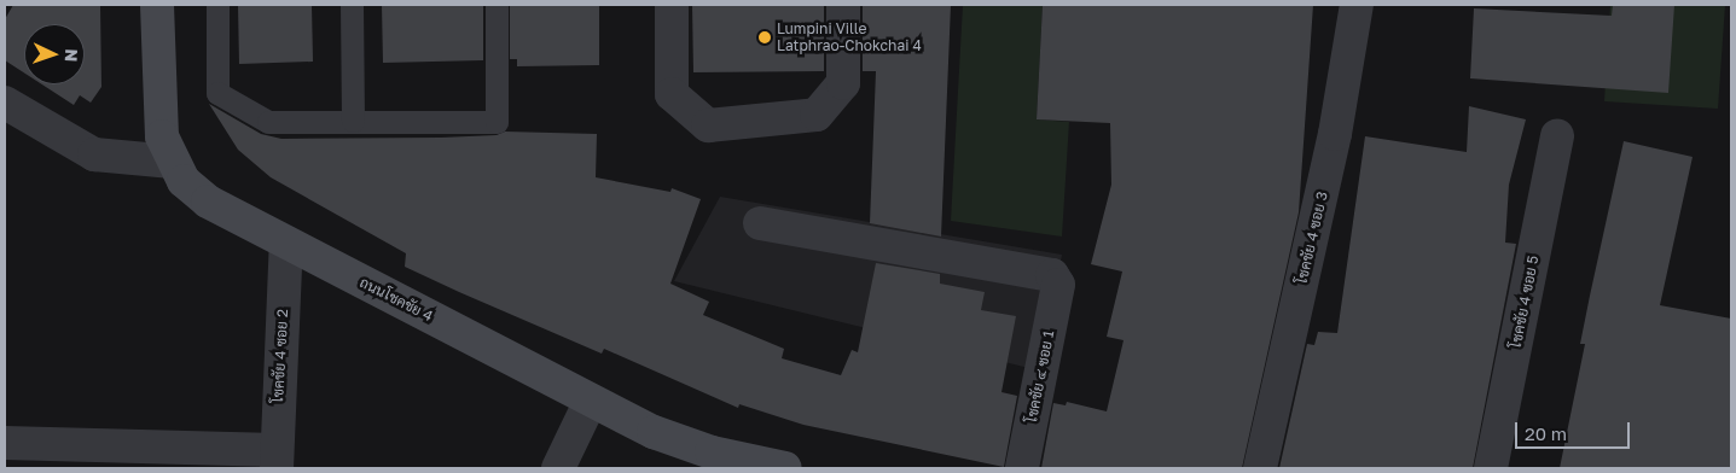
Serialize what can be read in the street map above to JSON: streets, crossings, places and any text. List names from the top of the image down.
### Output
{
  "streets": {
    "main road": ["ถนนโชคชัย 4"],
    "street": [
      "โชคชัย 4 ซอย 3",
      "โชคชัย 4 ซอย 5",
      "โชคชัย 4 ซอย 2",
      "โชคชัย ๔ ซอย 1"
    ]
  },
  "crossings": [
    ["ถนนโชคชัย 4", "โชคชัย 4 ซอย 2"]
  ],
  "places": ["Lumpini Ville Latphrao-Chokchai 4"],
  "scale_bar": "20 m",
  "north": "right"
}
